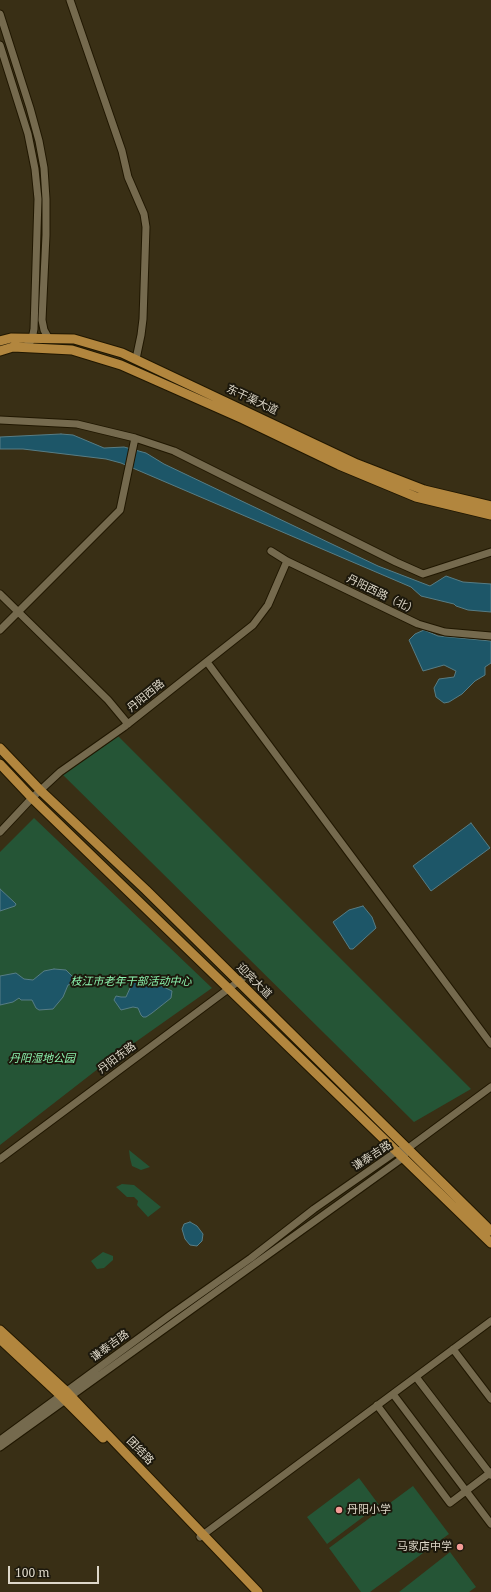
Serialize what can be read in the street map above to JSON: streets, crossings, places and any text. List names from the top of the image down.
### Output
{
  "streets": {
    "main road": ["东干渠大道", "迎宾大道", "团结路"],
    "street": [
      "丹阳西路（北）",
      "丹阳西路",
      "丹阳东路",
      "谦泰吉路"
    ]
  },
  "crossings": [
    ["丹阳西路（北）", "丹阳西路"],
    ["丹阳西路", "迎宾大道"],
    ["迎宾大道", "丹阳东路"],
    ["迎宾大道", "谦泰吉路"],
    ["谦泰吉路", "团结路"]
  ],
  "parks": ["枝江市老年干部活动中心", "丹阳湿地公园"],
  "places": ["丹阳小学", "马家店中学"],
  "scale_bar": "100 m"
}
